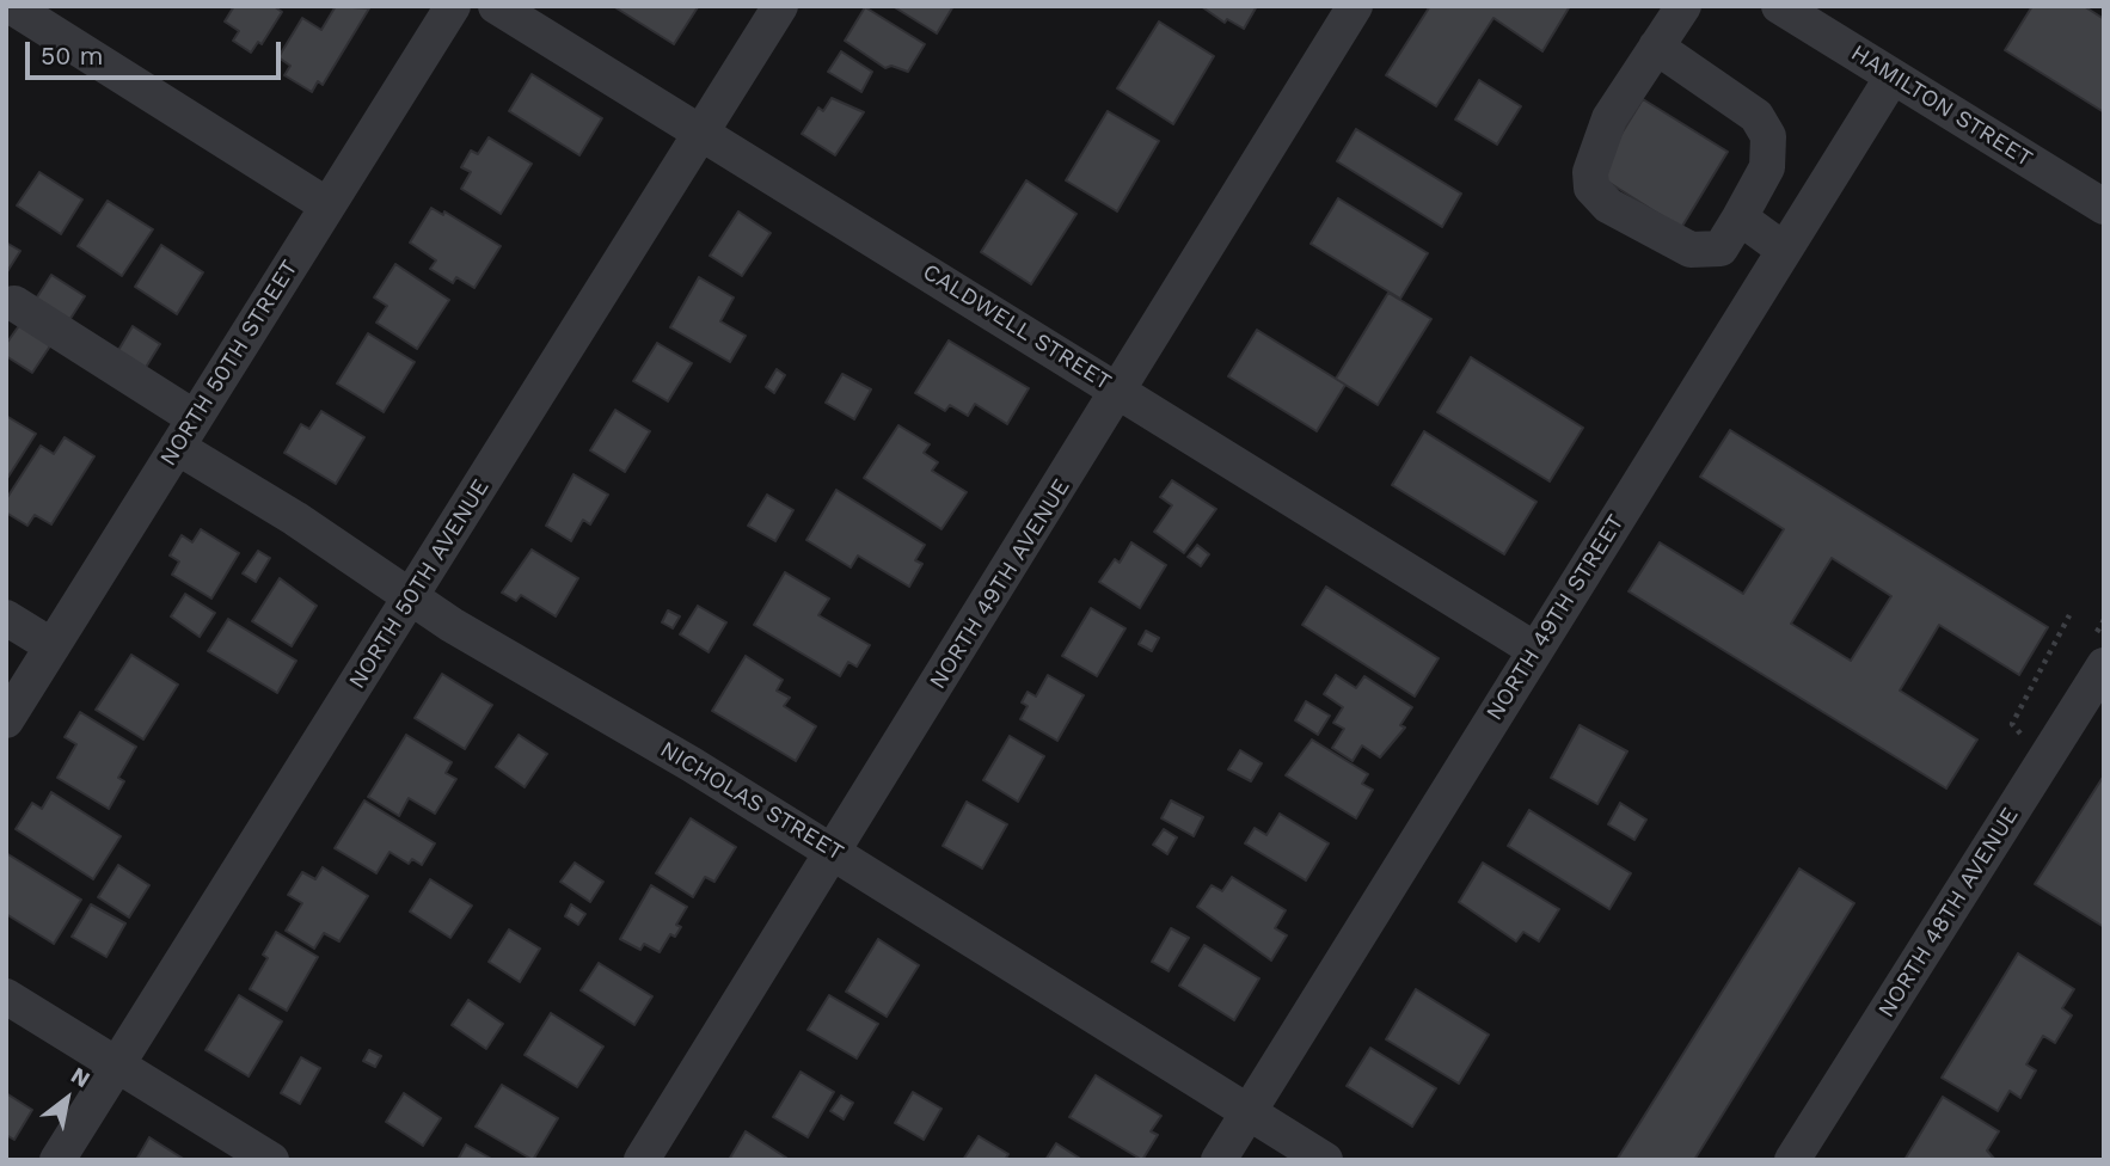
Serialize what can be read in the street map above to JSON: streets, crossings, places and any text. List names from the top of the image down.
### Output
{
  "streets": {
    "street": [
      "HAMILTON STREET",
      "CALDWELL STREET",
      "NORTH 50TH STREET",
      "NORTH 50TH AVENUE",
      "NORTH 49TH AVENUE",
      "NORTH 49TH STREET",
      "NICHOLAS STREET",
      "NORTH 48TH AVENUE"
    ]
  },
  "crossings": [
    ["HAMILTON STREET", "NORTH 49TH STREET"],
    ["CALDWELL STREET", "NORTH 50TH AVENUE"],
    ["CALDWELL STREET", "NORTH 49TH AVENUE"],
    ["CALDWELL STREET", "NORTH 49TH STREET"],
    ["NORTH 50TH STREET", "NICHOLAS STREET"],
    ["NORTH 50TH AVENUE", "NICHOLAS STREET"],
    ["NORTH 49TH AVENUE", "NICHOLAS STREET"],
    ["NORTH 49TH STREET", "NICHOLAS STREET"]
  ],
  "scale_bar": "50 m",
  "north": "top right"
}
